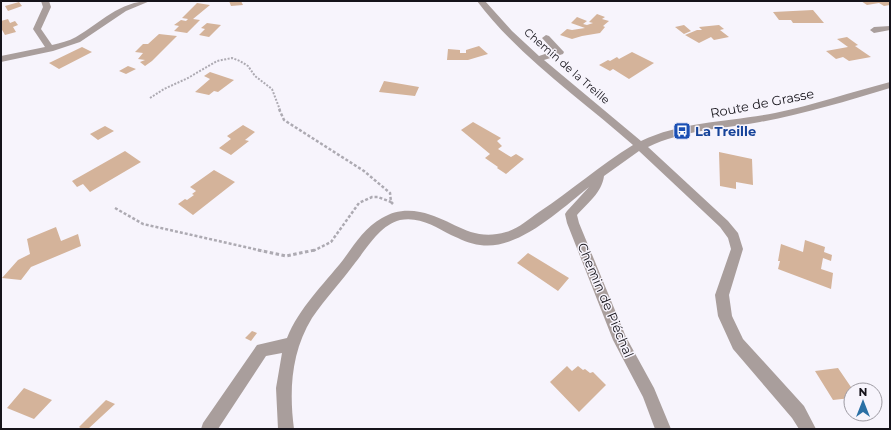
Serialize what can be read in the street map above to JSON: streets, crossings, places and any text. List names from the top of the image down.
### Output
{
  "streets": {
    "street": ["Chemin de la Treille", "Route de Grasse", "Chemin de Piéchal"]
  },
  "crossings": [
    ["Chemin de la Treille", "Route de Grasse"],
    ["Route de Grasse", "Chemin de Piéchal"]
  ],
  "places": {
    "bus stop": ["La Treille"]
  },
  "north": "top"
}
